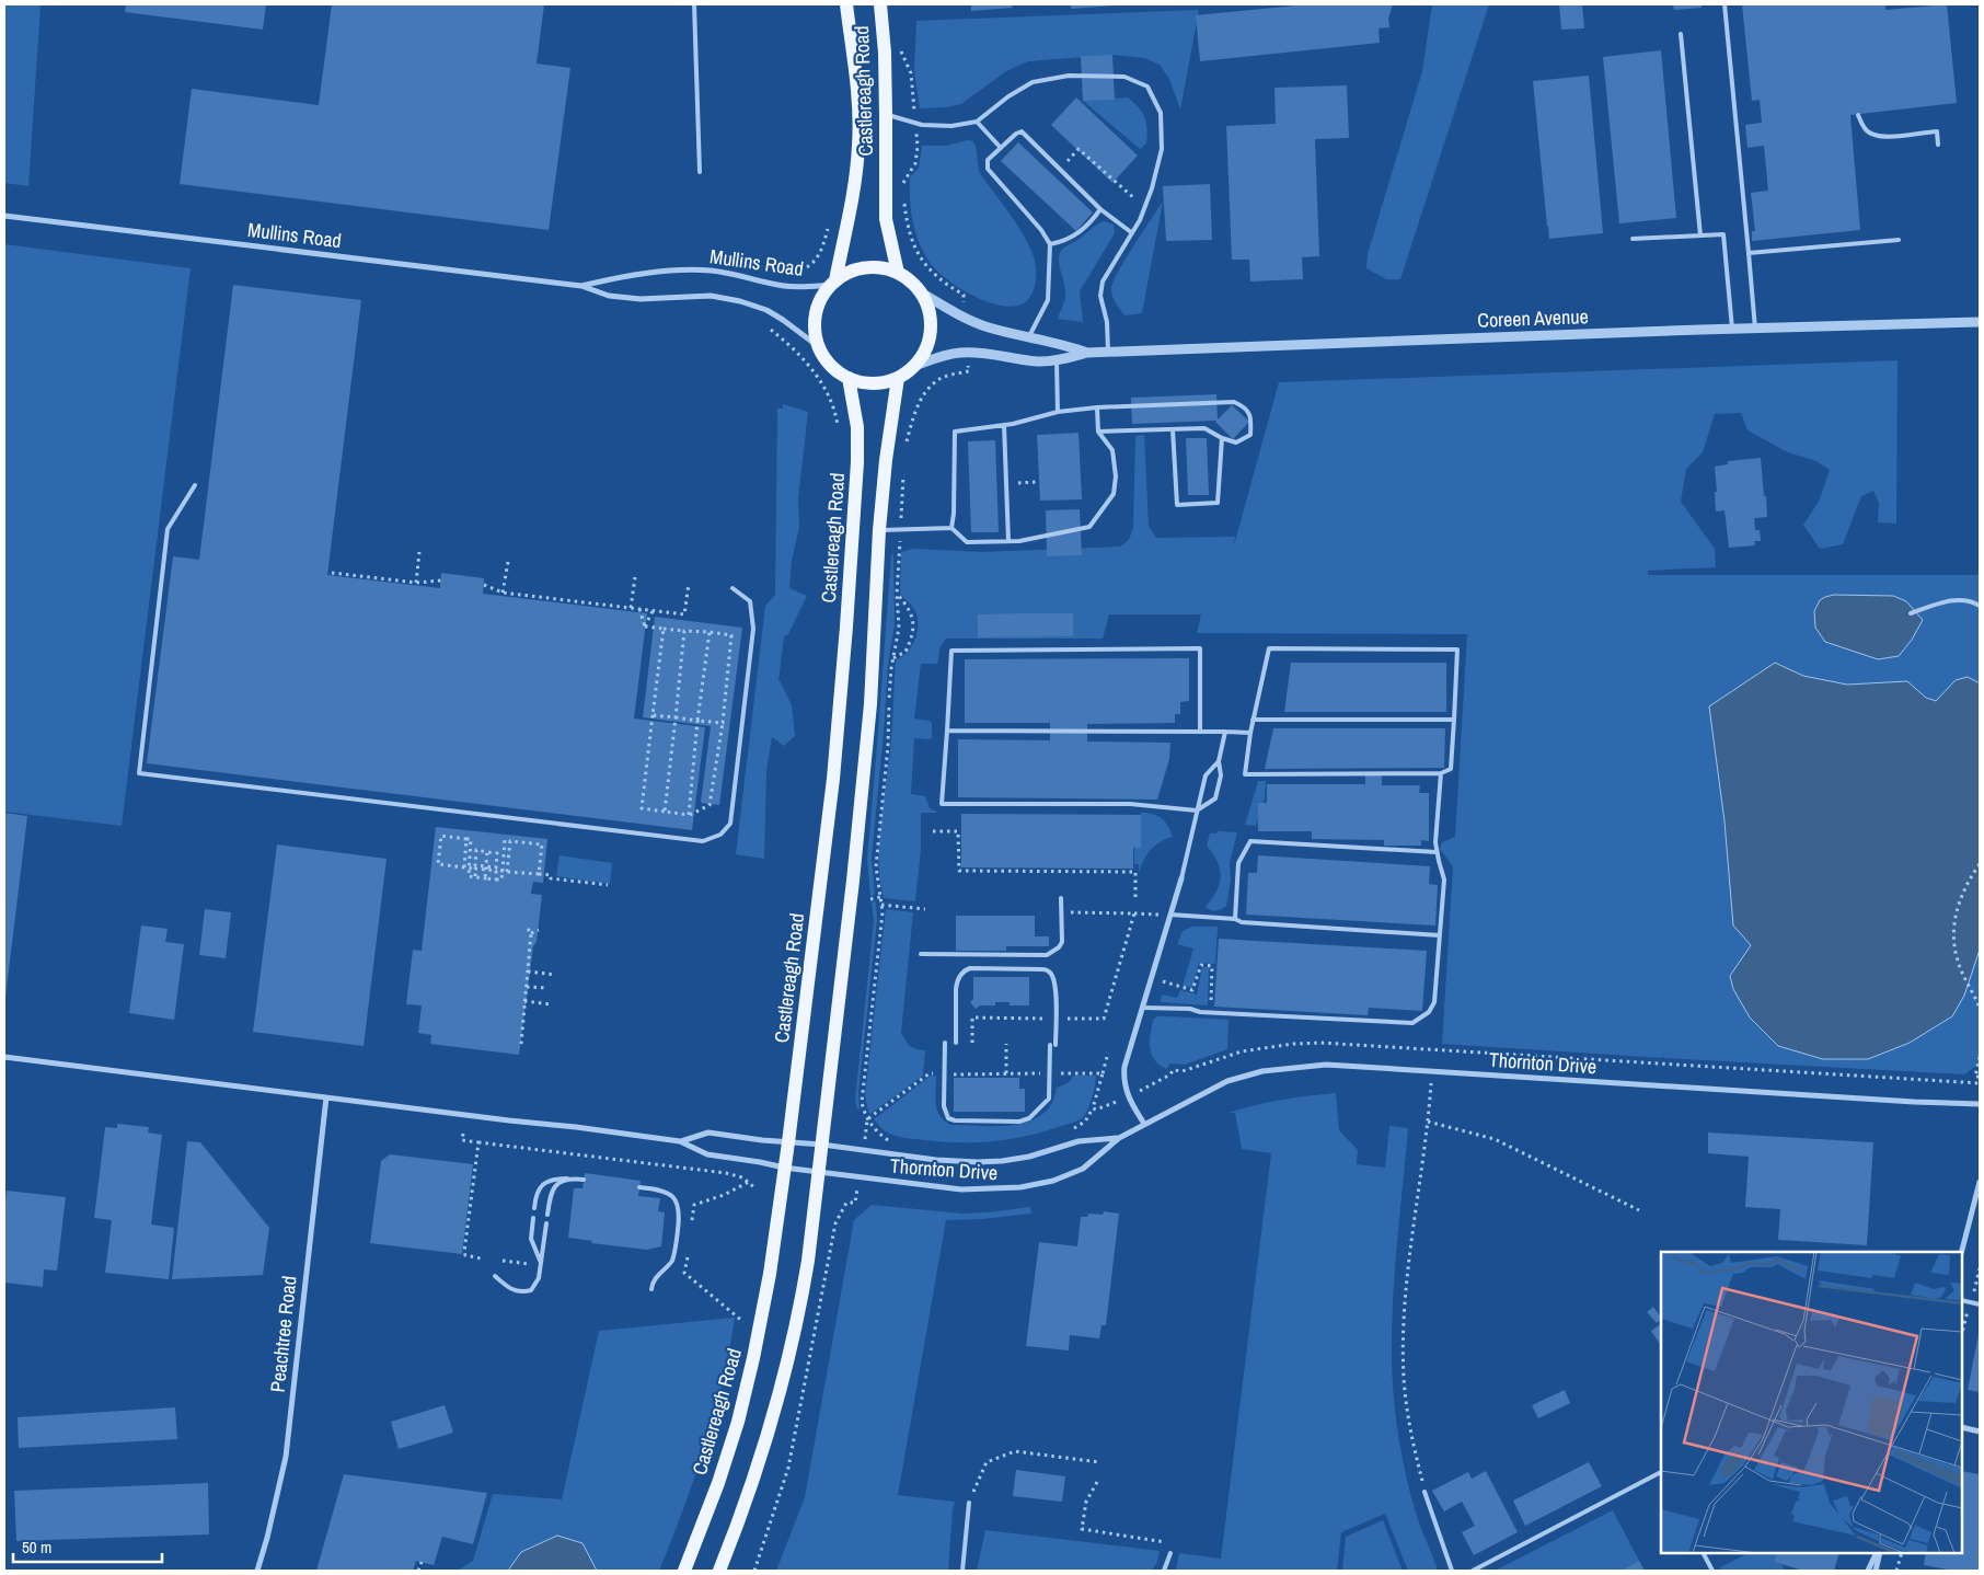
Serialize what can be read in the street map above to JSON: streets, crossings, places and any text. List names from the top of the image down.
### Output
{
  "streets": {
    "main road": ["Castlereagh Road"],
    "street": [
      "Mullins Road",
      "Coreen Avenue",
      "Thornton Drive",
      "Peachtree Road"
    ]
  },
  "crossings": [
    ["Castlereagh Road", "Mullins Road"],
    ["Castlereagh Road", "Coreen Avenue"],
    ["Mullins Road", "Coreen Avenue"]
  ],
  "scale_bar": "50 m"
}
